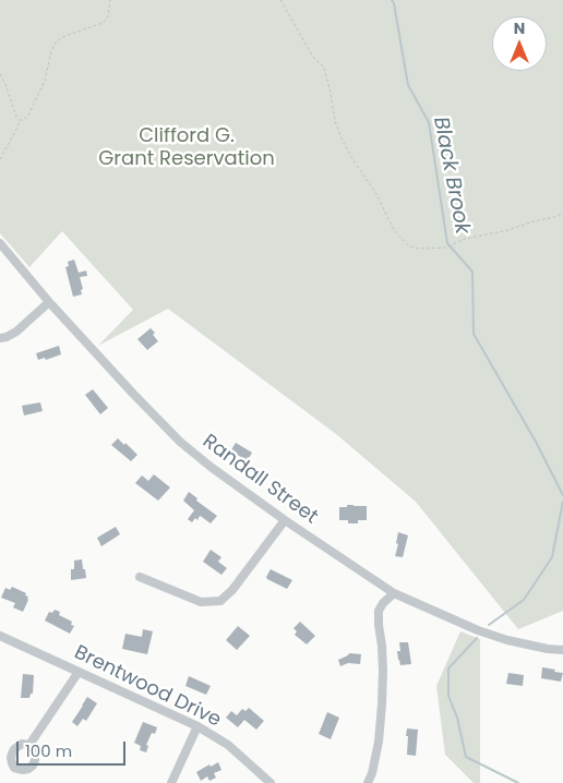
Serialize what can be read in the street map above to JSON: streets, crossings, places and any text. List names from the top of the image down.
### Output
{
  "streets": {
    "street": ["Randall Street", "Brentwood Drive"]
  },
  "water": ["Black Brook"],
  "parks": ["Clifford G. Grant Reservation"],
  "scale_bar": "100 m",
  "north": "top"
}
